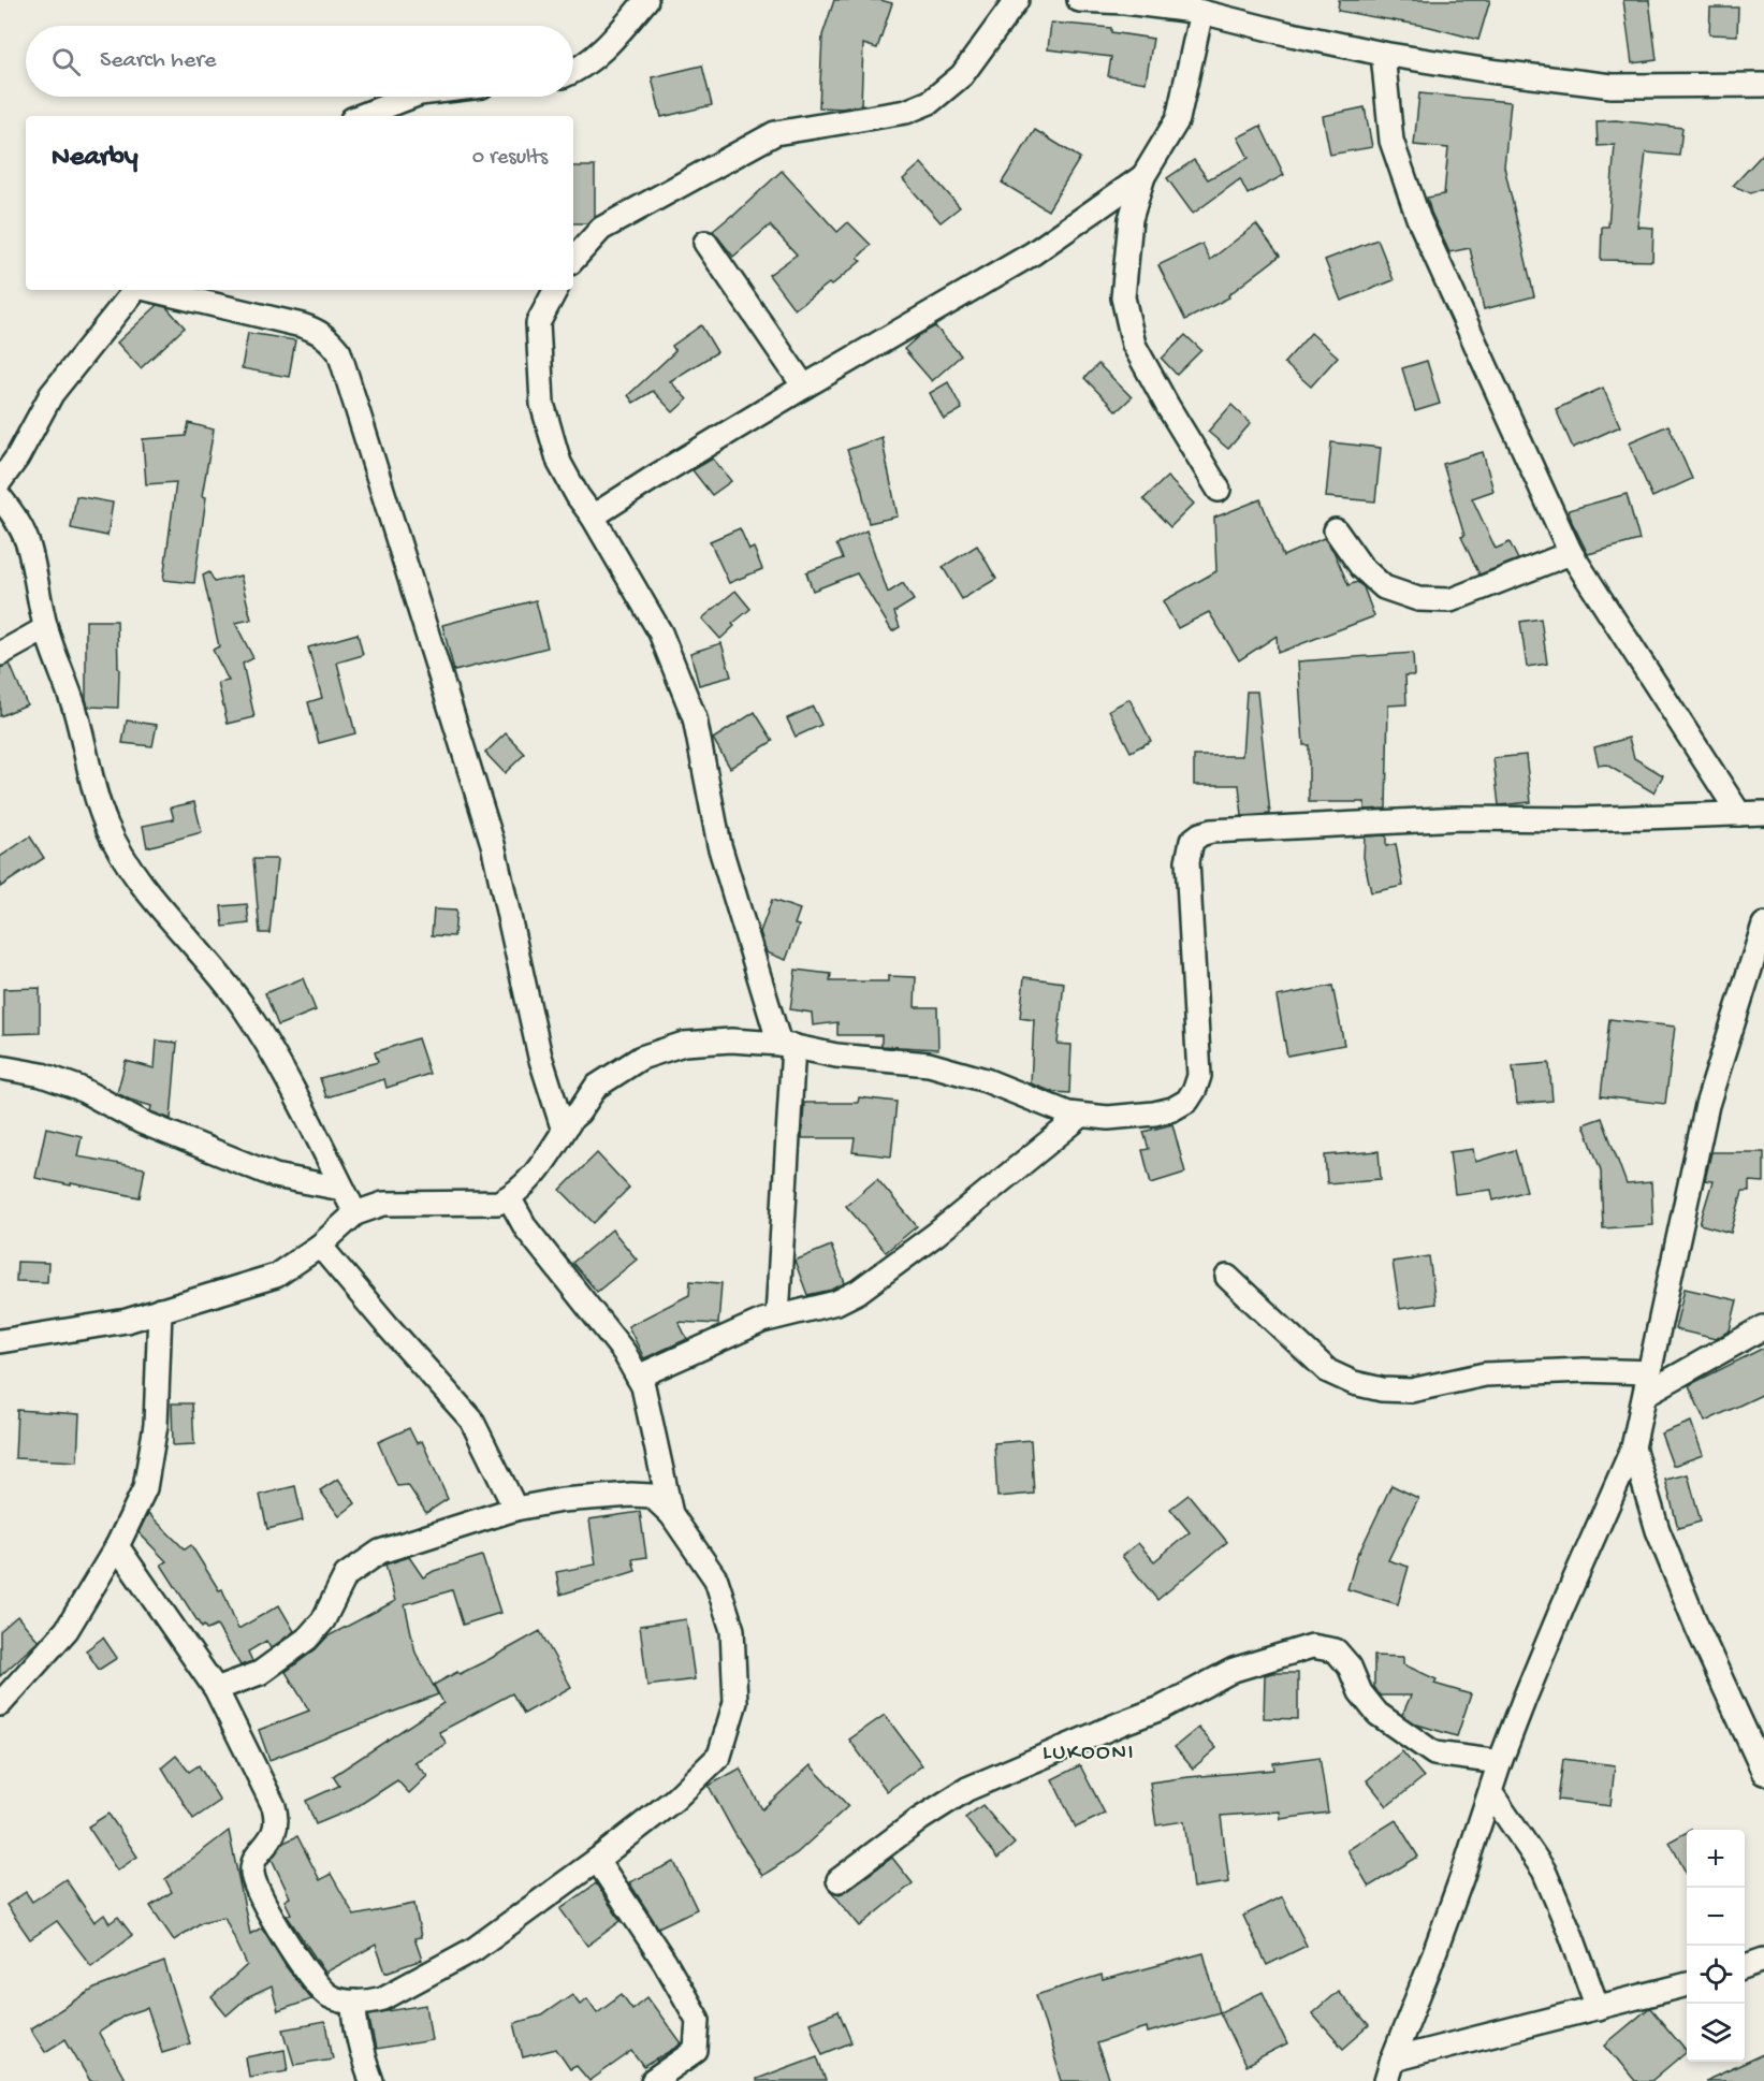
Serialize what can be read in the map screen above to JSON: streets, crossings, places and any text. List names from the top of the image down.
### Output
{
  "districts": ["LUKOONI"],
  "page": {
    "search": "Search here",
    "heading": ["Nearby", "0 results"],
    "map_buttons": ["+", "−"]
  }
}
